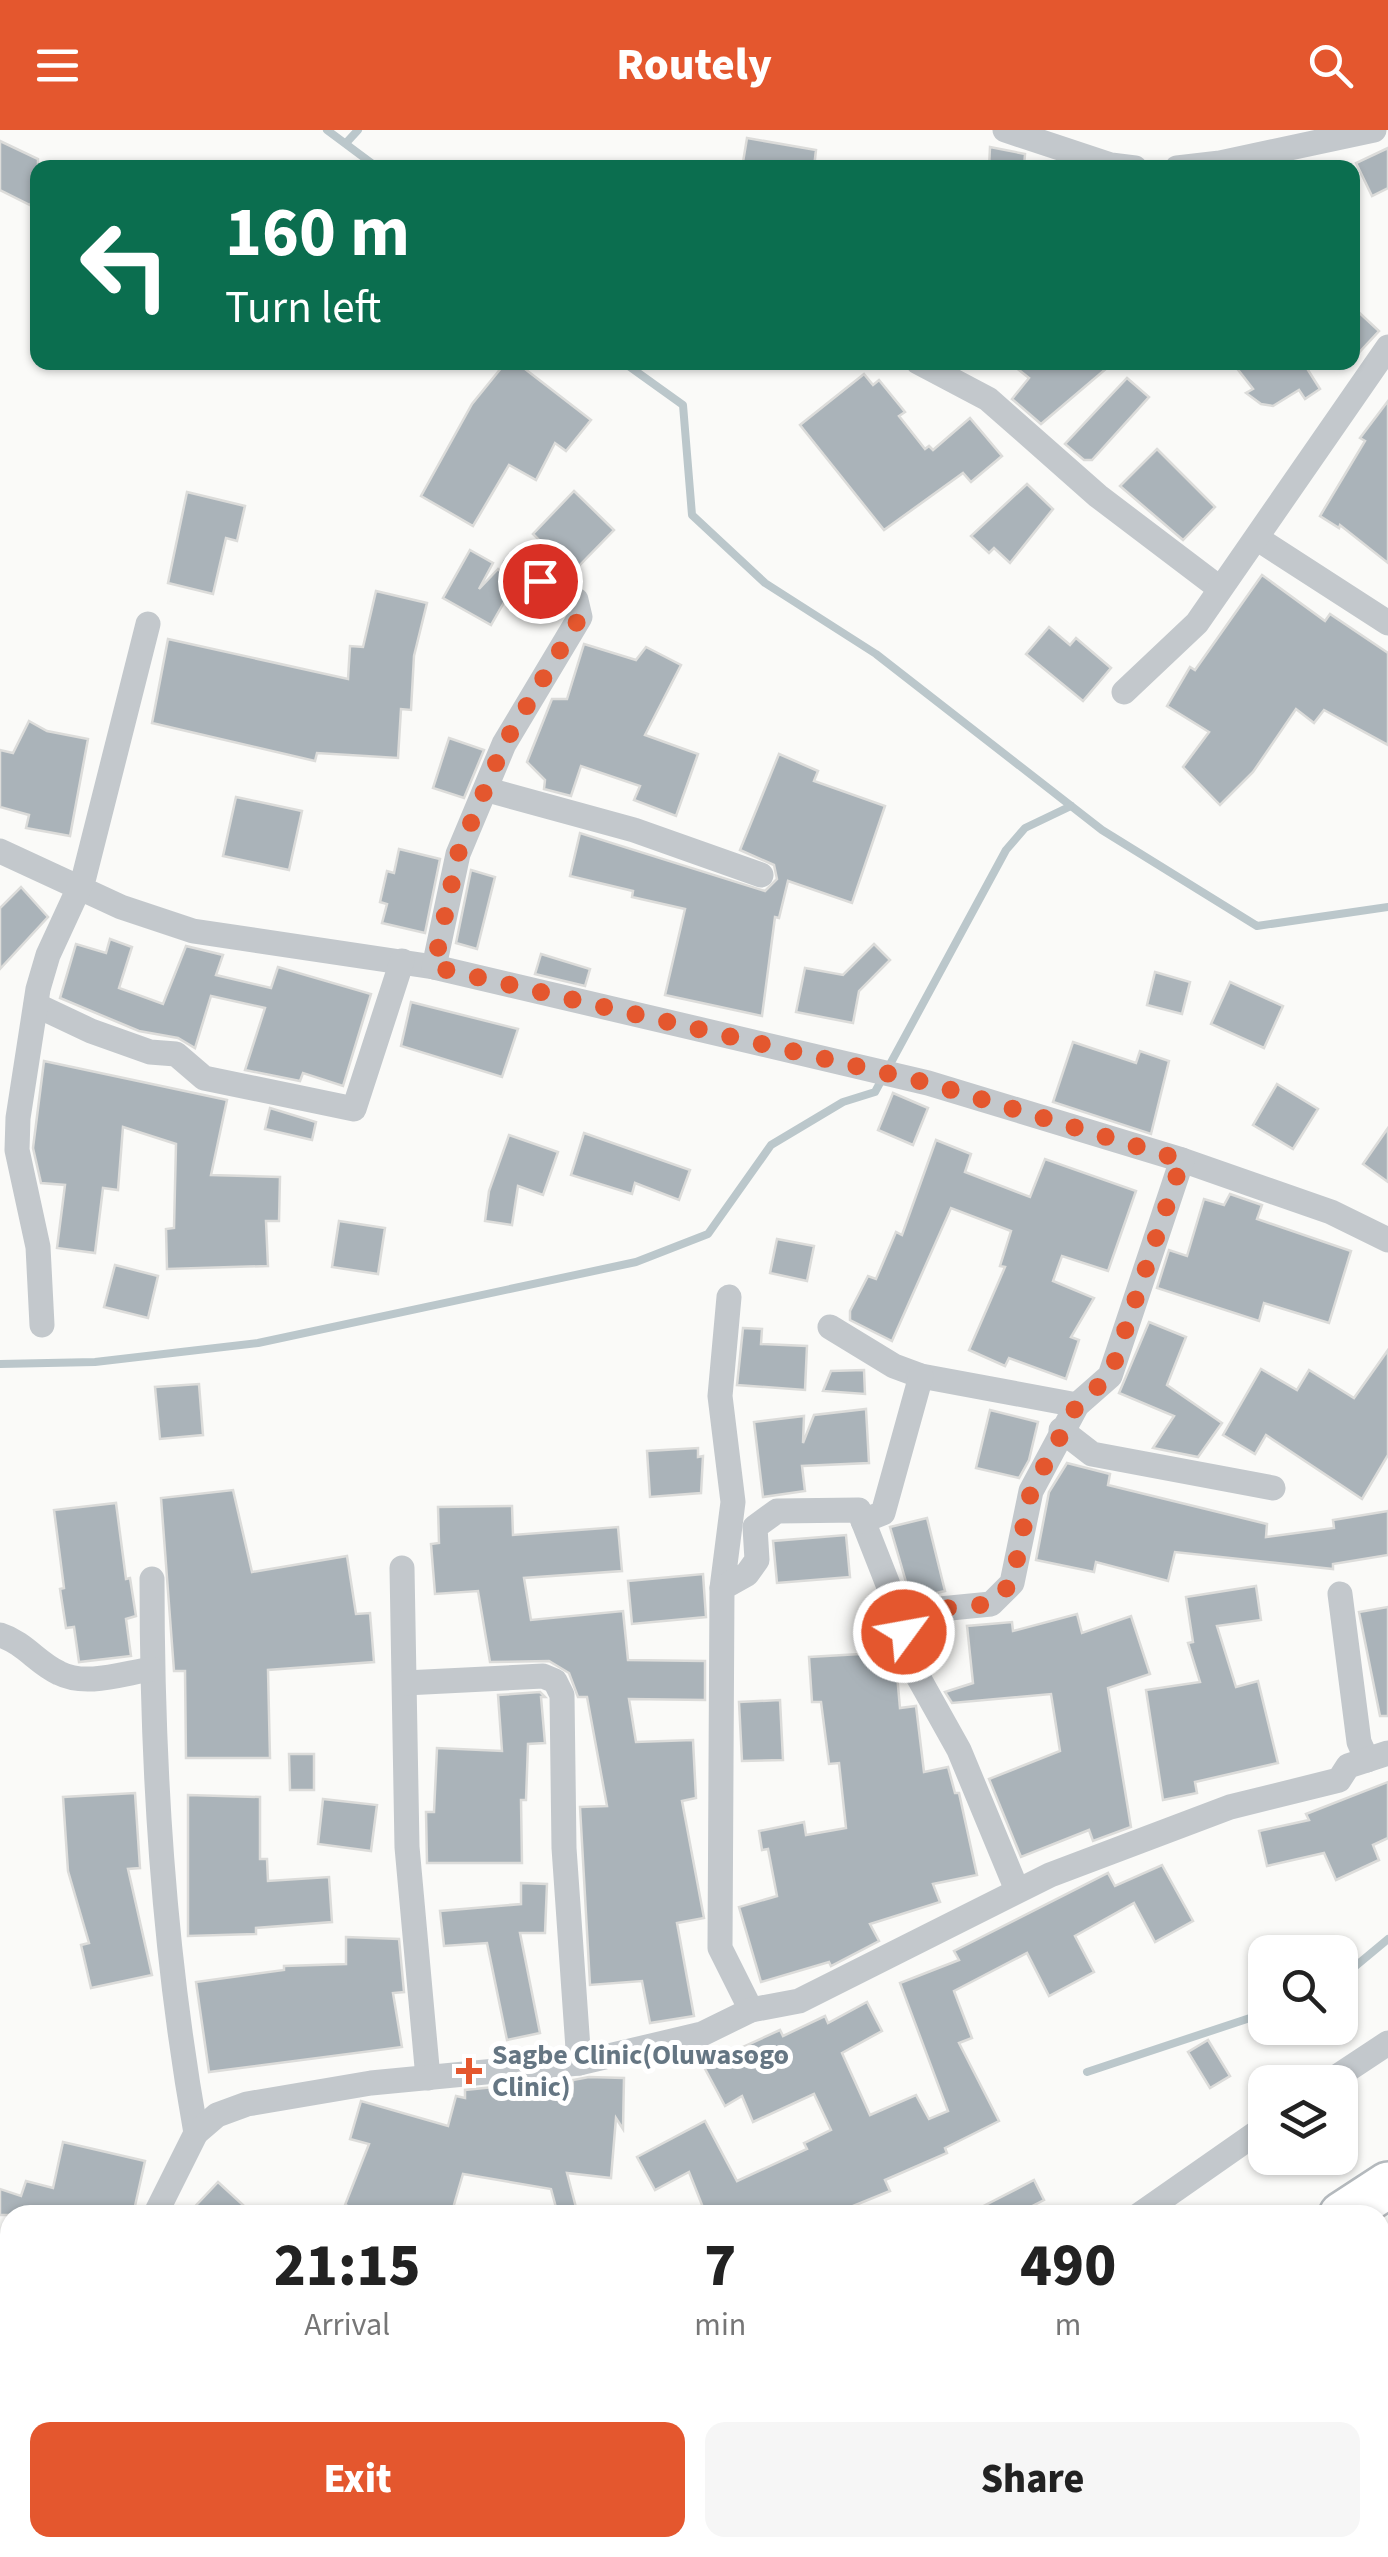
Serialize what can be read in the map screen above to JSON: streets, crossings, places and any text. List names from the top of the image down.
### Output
{
  "places": {
    "health": ["Sagbe Clinic(Oluwasogo Clinic)"]
  },
  "page": {
    "header": "Routely",
    "turn": ["160 m", "Turn left"],
    "eta": [
      "21:15",
      "Arrival",
      "7",
      "min",
      "490",
      "m"
    ],
    "buttons": ["Exit", "Share"]
  }
}
